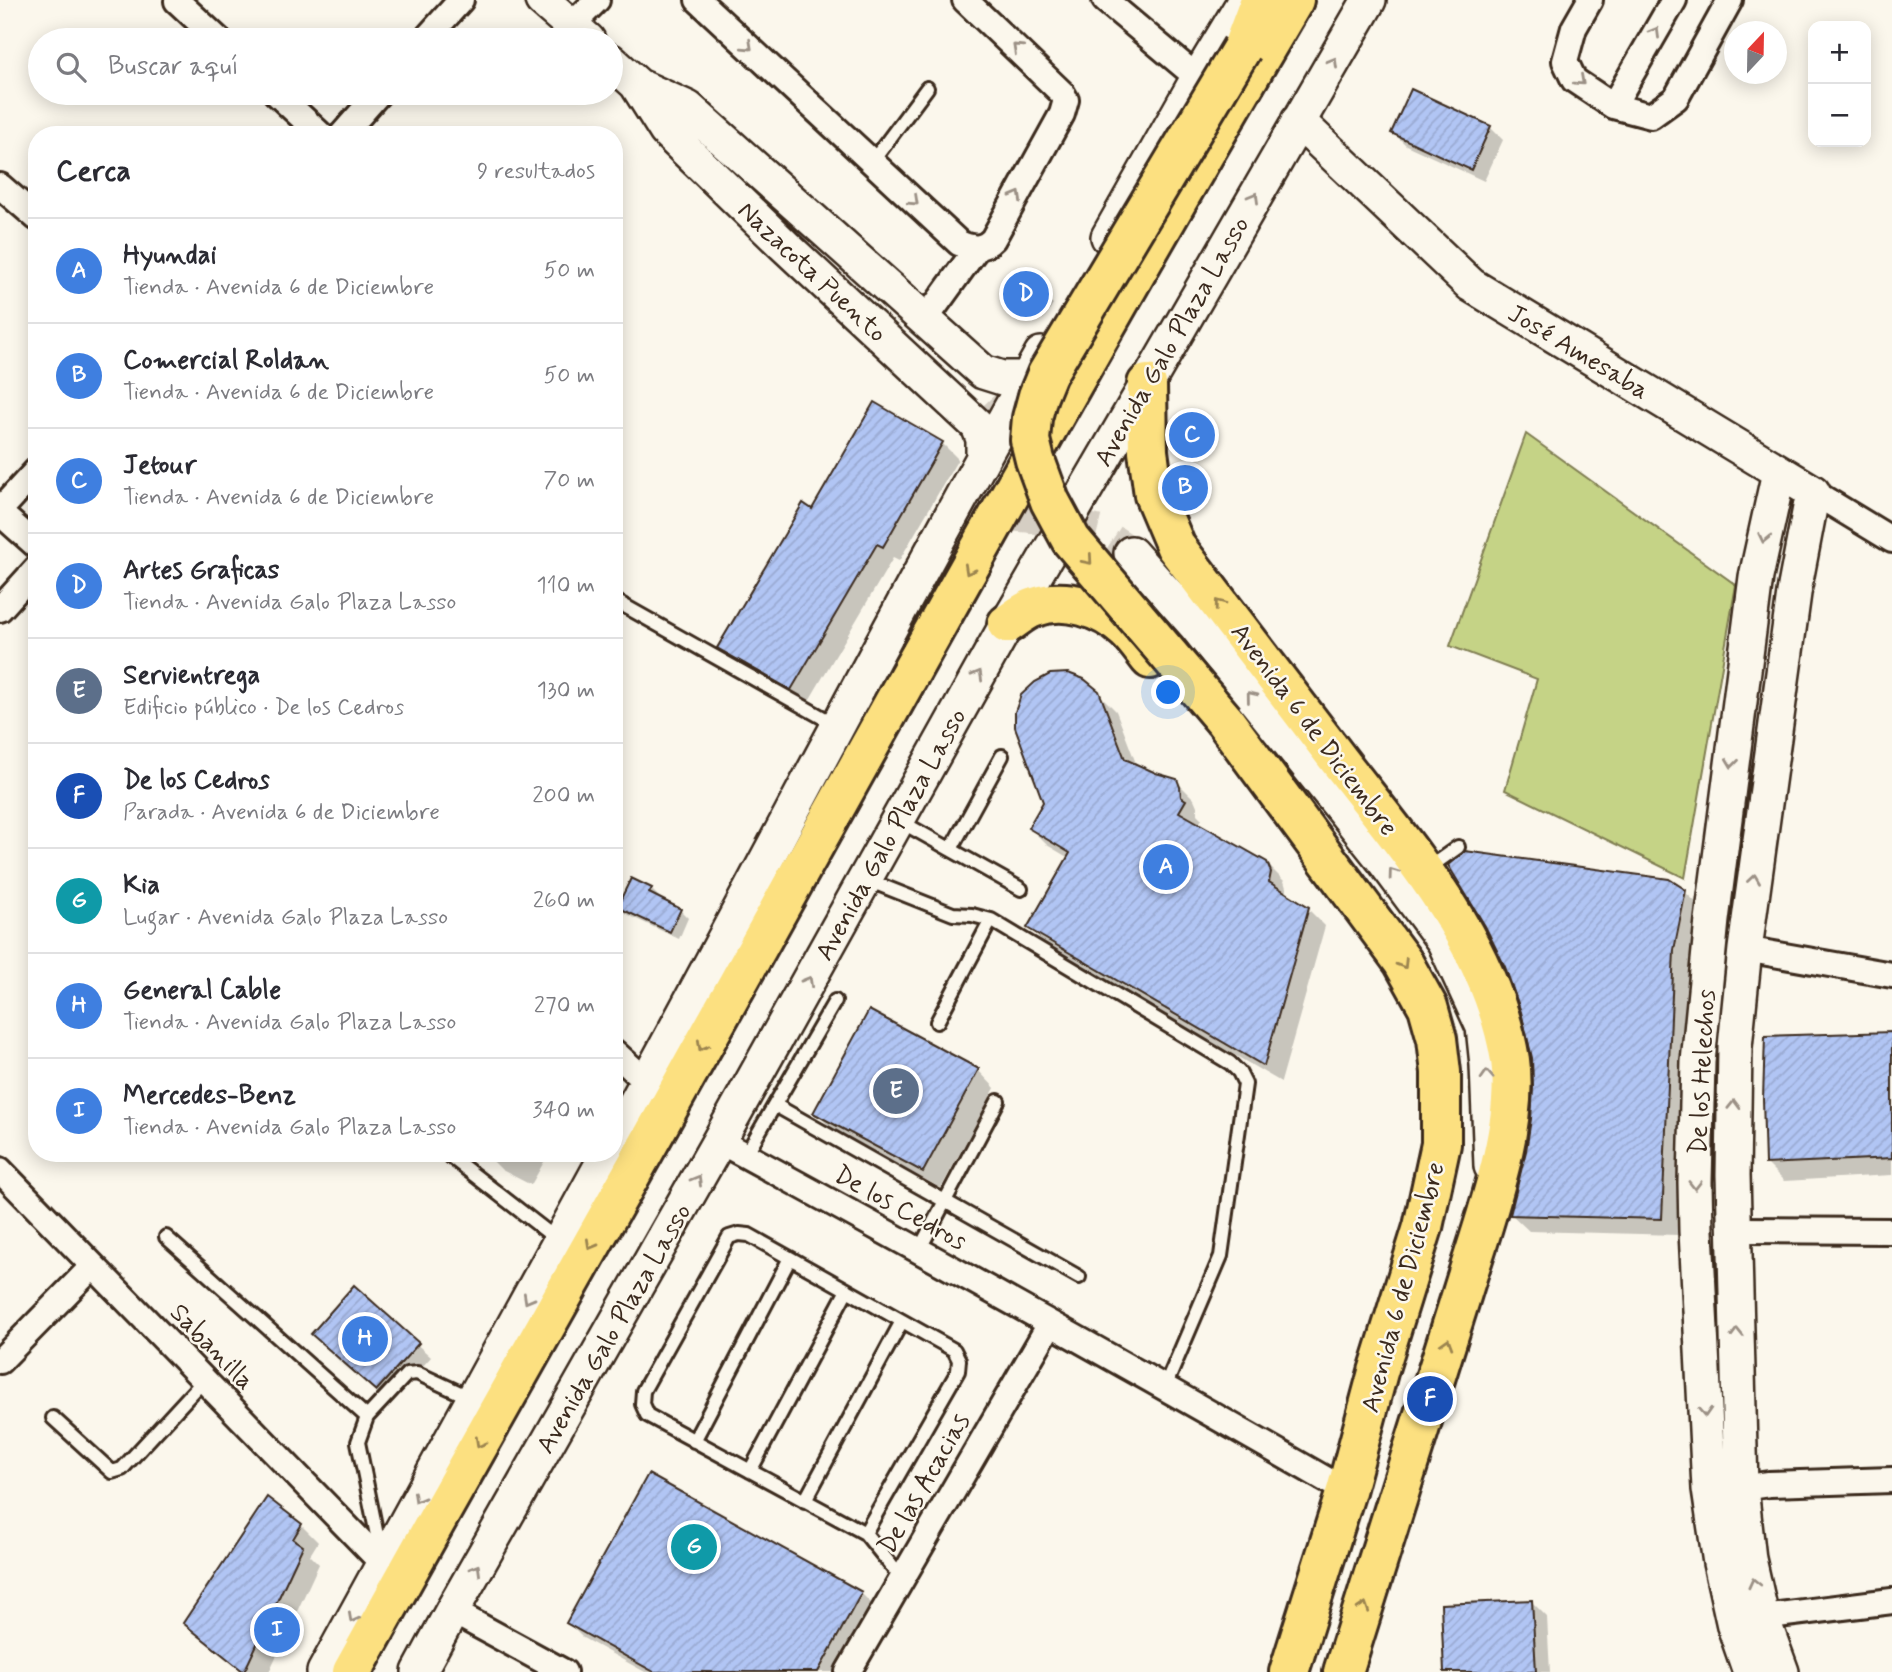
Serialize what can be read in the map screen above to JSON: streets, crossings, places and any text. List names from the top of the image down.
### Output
{
  "streets": {
    "main road": [
      "Nazacota Puento",
      "Avenida Galo Plaza Lasso",
      "José Amesaba",
      "Avenida 6 de Diciembre",
      "De los Helechos"
    ],
    "street": ["De los Cedros", "Sabanilla", "De las Acacias"]
  },
  "crossings": [
    ["Avenida Galo Plaza Lasso", "José Amesaba"],
    ["Avenida Galo Plaza Lasso", "Avenida 6 de Diciembre"],
    ["Avenida Galo Plaza Lasso", "De los Cedros"],
    ["José Amesaba", "De los Helechos"],
    ["Avenida 6 de Diciembre", "De los Cedros"],
    ["De los Cedros", "De las Acacias"]
  ],
  "north": "top",
  "page": {
    "map_buttons": ["+", "−"],
    "search": "Buscar aquí",
    "heading": ["Cerca", "9 resultados"],
    "list": [
      {
        "mark": "A",
        "name": "Hyundai",
        "note": "Tienda · Avenida 6 de Diciembre",
        "value": "50 m"
      },
      {
        "mark": "B",
        "name": "Comercial Roldan",
        "note": "Tienda · Avenida 6 de Diciembre",
        "value": "50 m"
      },
      {
        "mark": "C",
        "name": "Jetour",
        "note": "Tienda · Avenida 6 de Diciembre",
        "value": "70 m"
      },
      {
        "mark": "D",
        "name": "Artes Graficas",
        "note": "Tienda · Avenida Galo Plaza Lasso",
        "value": "110 m"
      },
      {
        "mark": "E",
        "name": "Servientrega",
        "note": "Edificio público · De los Cedros",
        "value": "130 m"
      },
      {
        "mark": "F",
        "name": "De los Cedros",
        "note": "Parada · Avenida 6 de Diciembre",
        "value": "200 m"
      },
      {
        "mark": "G",
        "name": "Kia",
        "note": "Lugar · Avenida Galo Plaza Lasso",
        "value": "260 m"
      },
      {
        "mark": "H",
        "name": "General Cable",
        "note": "Tienda · Avenida Galo Plaza Lasso",
        "value": "270 m"
      },
      {
        "mark": "I",
        "name": "Mercedes-Benz",
        "note": "Tienda · Avenida Galo Plaza Lasso",
        "value": "340 m"
      }
    ],
    "pins": [
      "D",
      "C",
      "B",
      "A",
      "E",
      "H",
      "F",
      "G",
      "I"
    ]
  }
}
